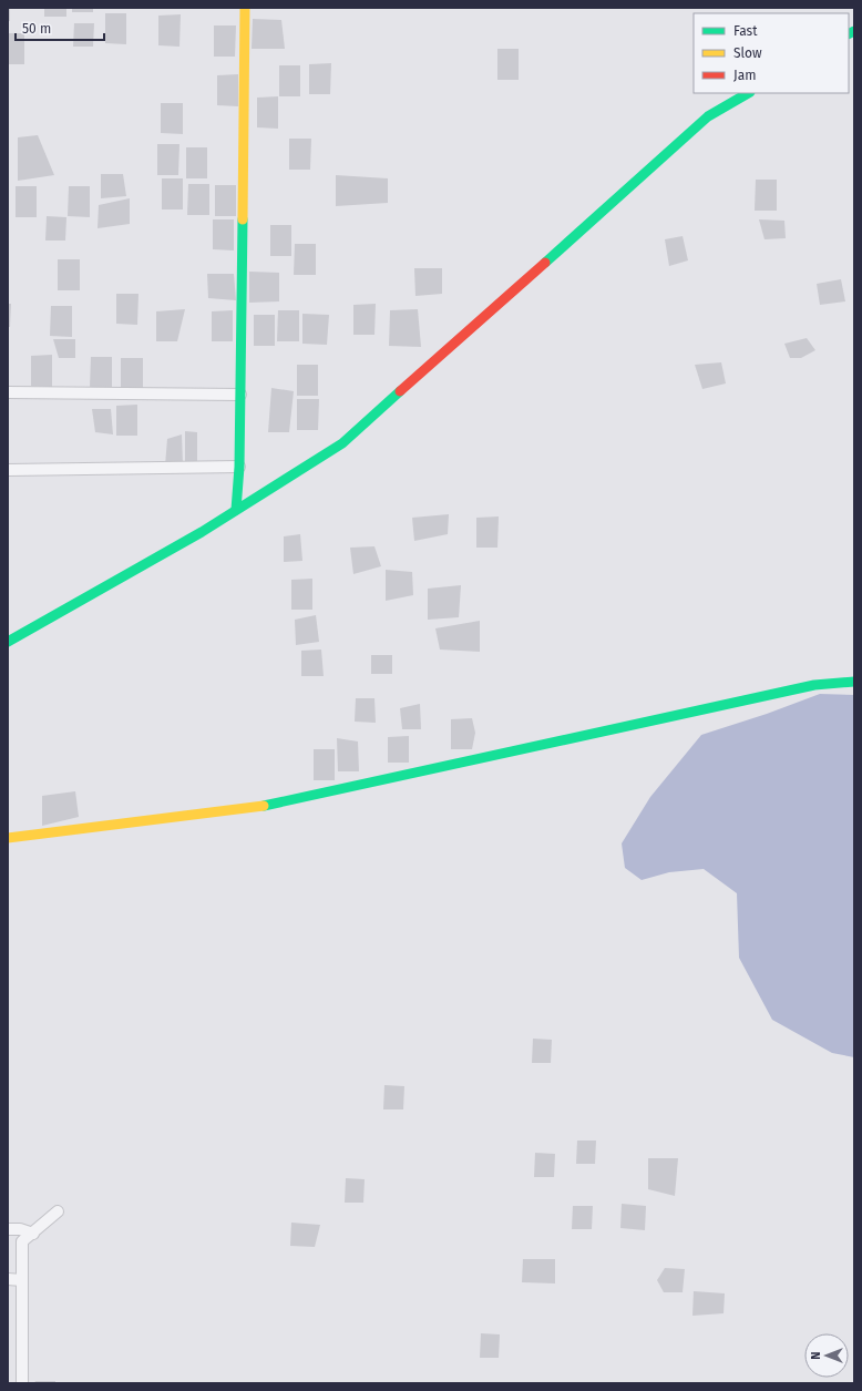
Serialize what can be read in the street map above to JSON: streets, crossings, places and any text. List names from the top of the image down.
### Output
{
  "legend": ["Fast", "Slow", "Jam"],
  "scale_bar": "50 m",
  "north": "left"
}
